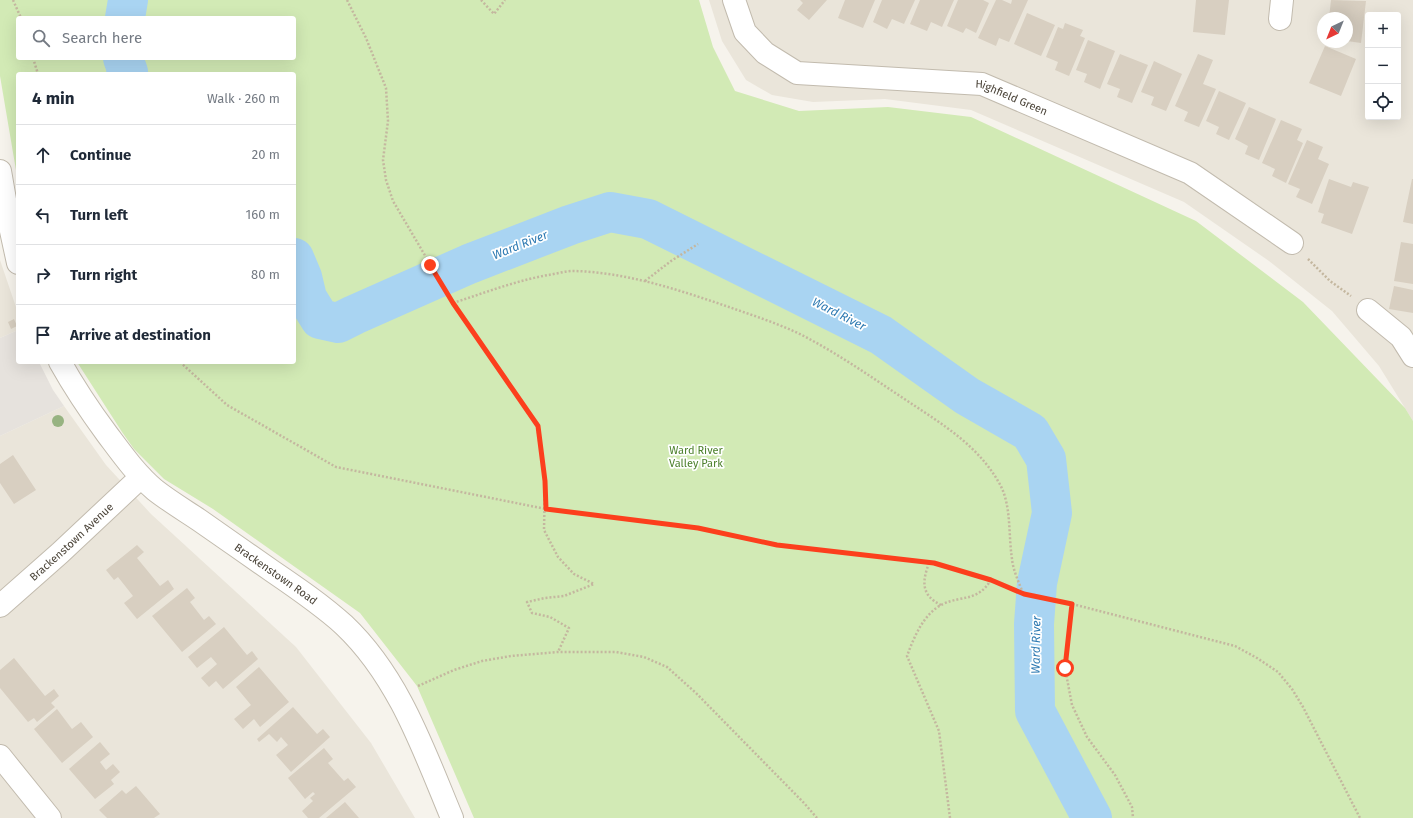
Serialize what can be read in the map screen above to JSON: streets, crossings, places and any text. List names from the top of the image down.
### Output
{
  "streets": {
    "street": ["Highfield Green", "Brackenstown Avenue", "Brackenstown Road"]
  },
  "crossings": [
    ["Brackenstown Avenue", "Brackenstown Road"]
  ],
  "water": ["Ward River"],
  "parks": ["Ward River Valley Park"],
  "north": "bottom left",
  "page": {
    "map_buttons": ["+", "−"],
    "search": "Search here",
    "heading": ["4 min", "Walk · 260 m"],
    "list": [
      ["Continue", "20 m"],
      ["Turn left", "160 m"],
      ["Turn right", "80 m"],
      "Arrive at destination"
    ]
  }
}
